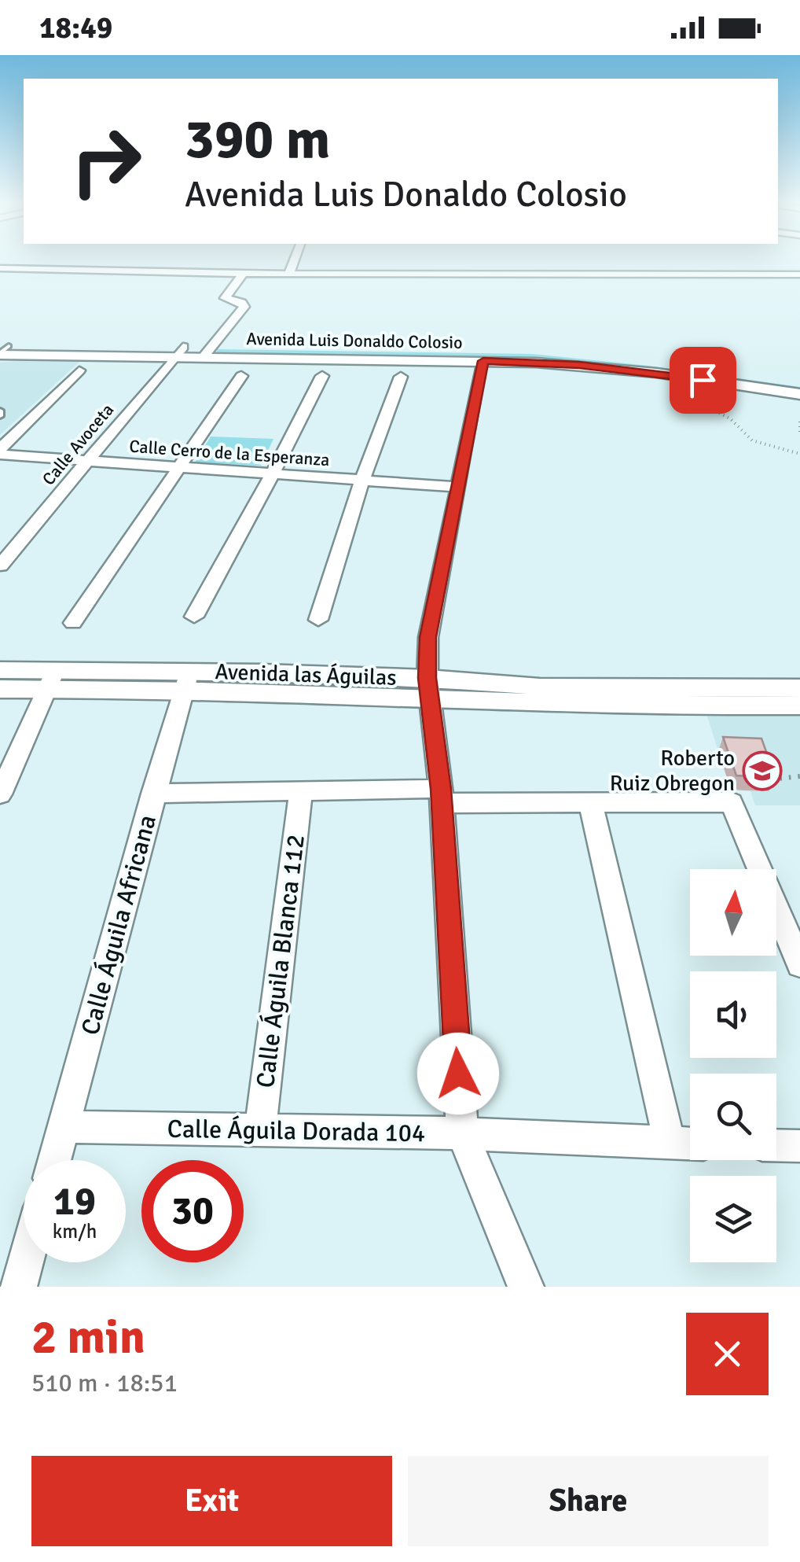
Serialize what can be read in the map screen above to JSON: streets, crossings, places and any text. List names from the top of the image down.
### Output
{
  "streets": {
    "street": [
      "Avenida Luis Donaldo Colosio",
      "Calle Avoceta",
      "Calle Cerro de la Esperanza",
      "Avenida las Águilas",
      "Calle Águila Africana",
      "Calle Águila Blanca 112",
      "Calle Águila Dorada 104"
    ]
  },
  "crossings": [
    ["Avenida Luis Donaldo Colosio", "Calle Avoceta"],
    ["Calle Avoceta", "Calle Cerro de la Esperanza"],
    ["Avenida las Águilas", "Calle Águila Africana"],
    ["Calle Águila Africana", "Calle Águila Dorada 104"],
    ["Calle Águila Blanca 112", "Calle Águila Dorada 104"]
  ],
  "places": {
    "school or university": ["Roberto Ruiz Obregon"]
  },
  "north": "top",
  "page": {
    "status": "18:49",
    "turn": ["390 m", "Avenida Luis Donaldo Colosio"],
    "speed": "19 km/h",
    "limit": "30",
    "heading": ["2 min", "510 m · 18:51"],
    "buttons": ["Exit", "Share"]
  }
}
